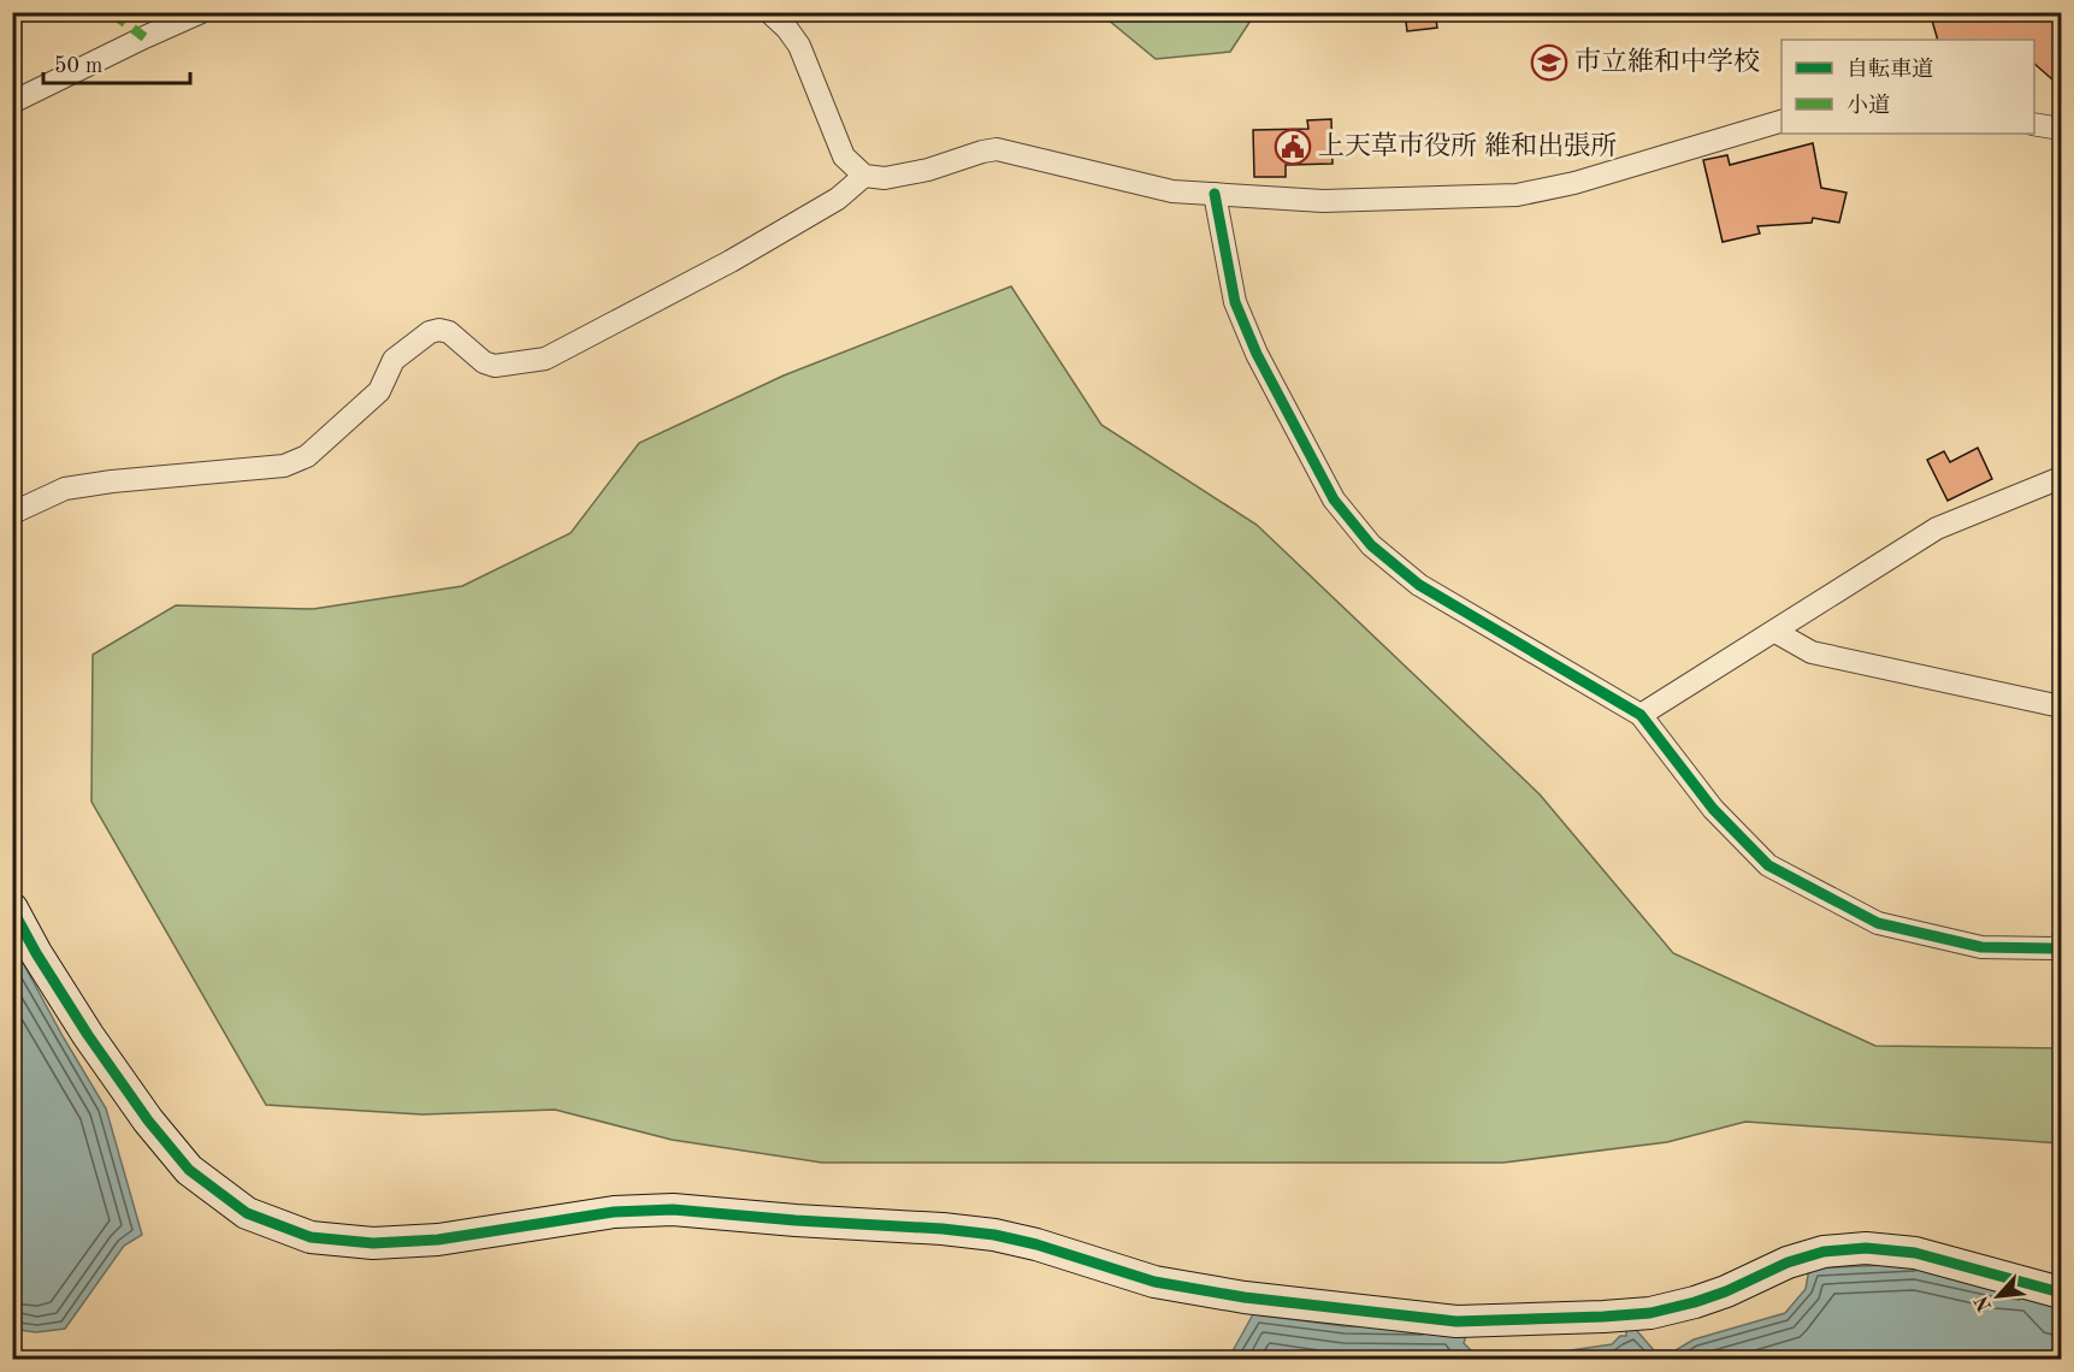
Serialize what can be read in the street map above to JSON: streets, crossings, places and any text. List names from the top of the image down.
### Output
{
  "places": {
    "school or university": ["市立維和中学校"],
    "public building": ["上天草市役所 維和出張所"]
  },
  "legend": ["自転車道", "小道"],
  "scale_bar": "50 m",
  "north": "bottom left"
}
